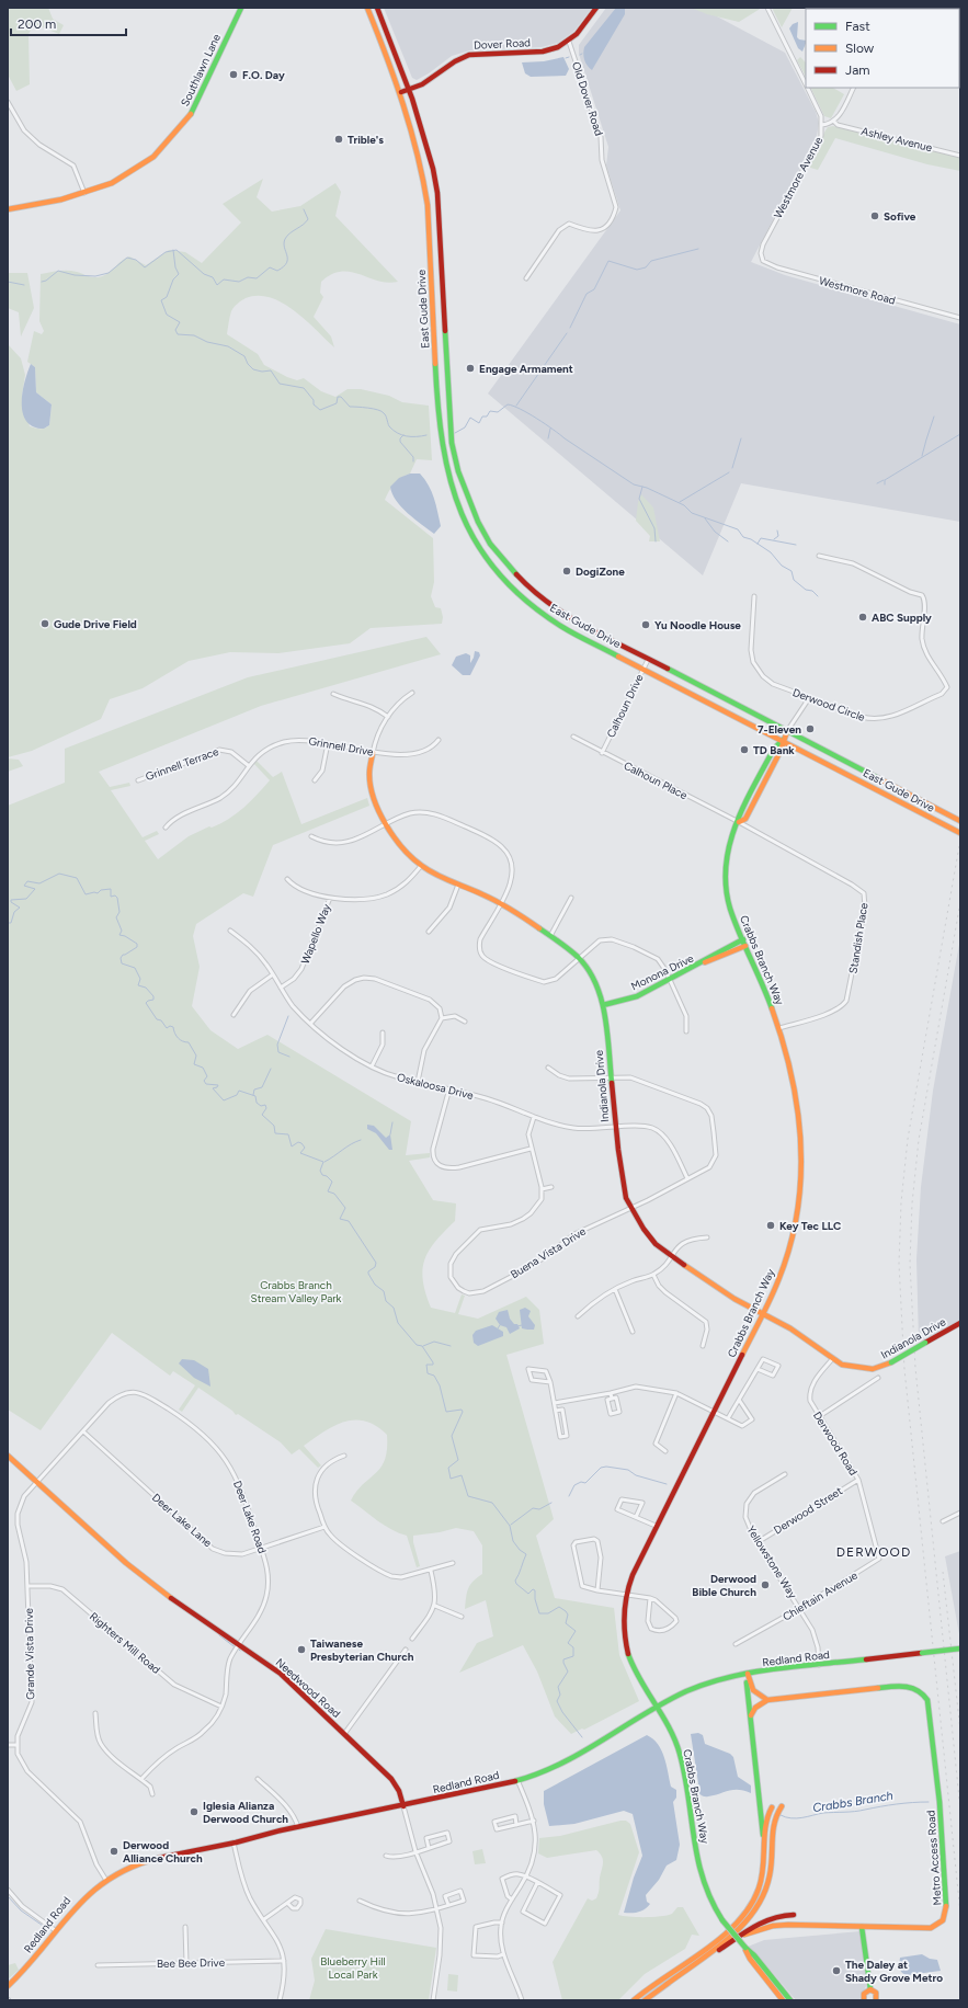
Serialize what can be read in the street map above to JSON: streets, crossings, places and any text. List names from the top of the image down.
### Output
{
  "streets": {
    "main road": [
      "Dover Road",
      "Southlawn Lane",
      "East Gude Drive",
      "Crabbs Branch Way",
      "Monona Drive",
      "Indianola Drive",
      "Redland Road",
      "Needwood Road",
      "Metro Access Road"
    ],
    "street": [
      "Old Dover Road",
      "Ashley Avenue",
      "Westmore Avenue",
      "Westmore Road",
      "Derwood Circle",
      "Calhoun Drive",
      "Grinnell Drive",
      "Grinnell Terrace",
      "Calhoun Place",
      "Wapello Way",
      "Standish Place",
      "Oskaloosa Drive",
      "Buena Vista Drive",
      "Derwood Road",
      "Derwood Street",
      "Deer Lake Road",
      "Deer Lake Lane",
      "Yellowstone Way",
      "Chieftain Avenue",
      "Righters Mill Road",
      "Grande Vista Drive",
      "Bee Bee Drive"
    ]
  },
  "crossings": [
    ["Dover Road", "Old Dover Road"],
    ["Dover Road", "East Gude Drive"],
    ["Ashley Avenue", "Westmore Avenue"],
    ["Westmore Avenue", "Westmore Road"],
    ["East Gude Drive", "Calhoun Drive"],
    ["East Gude Drive", "Crabbs Branch Way"],
    ["Calhoun Drive", "Calhoun Place"],
    ["Grinnell Drive", "Grinnell Terrace"],
    ["Grinnell Drive", "Indianola Drive"],
    ["Calhoun Place", "Standish Place"],
    ["Calhoun Place", "Crabbs Branch Way"],
    ["Wapello Way", "Oskaloosa Drive"],
    ["Standish Place", "Crabbs Branch Way"],
    ["Crabbs Branch Way", "Monona Drive"],
    ["Crabbs Branch Way", "Indianola Drive"],
    ["Crabbs Branch Way", "Redland Road"],
    ["Monona Drive", "Indianola Drive"],
    ["Oskaloosa Drive", "Indianola Drive"],
    ["Oskaloosa Drive", "Buena Vista Drive"],
    ["Indianola Drive", "Buena Vista Drive"],
    ["Indianola Drive", "Derwood Road"],
    ["Derwood Road", "Derwood Street"],
    ["Derwood Road", "Chieftain Avenue"],
    ["Derwood Street", "Yellowstone Way"],
    ["Deer Lake Road", "Deer Lake Lane"],
    ["Deer Lake Road", "Righters Mill Road"],
    ["Deer Lake Road", "Grande Vista Drive"],
    ["Deer Lake Road", "Needwood Road"],
    ["Yellowstone Way", "Chieftain Avenue"],
    ["Yellowstone Way", "Redland Road"],
    ["Righters Mill Road", "Grande Vista Drive"],
    ["Grande Vista Drive", "Needwood Road"],
    ["Redland Road", "Needwood Road"]
  ],
  "districts": ["DERWOOD"],
  "water": ["Crabbs Branch"],
  "parks": ["Crabbs Branch Stream Valley Park", "Blueberry Hill Local Park"],
  "places": [
    "F.O. Day",
    "Trible's",
    "Sofive",
    "Engage Armament",
    "DogiZone",
    "ABC Supply",
    "Gude Drive Field",
    "Yu Noodle House",
    "7-Eleven",
    "TD Bank",
    "Key Tec LLC",
    "Derwood Bible Church",
    "Taiwanese Presbyterian Church",
    "Iglesia Alianza Derwood Church",
    "Derwood Alliance Church",
    "The Daley at Shady Grove Metro"
  ],
  "legend": ["Fast", "Slow", "Jam"],
  "scale_bar": "200 m"
}
